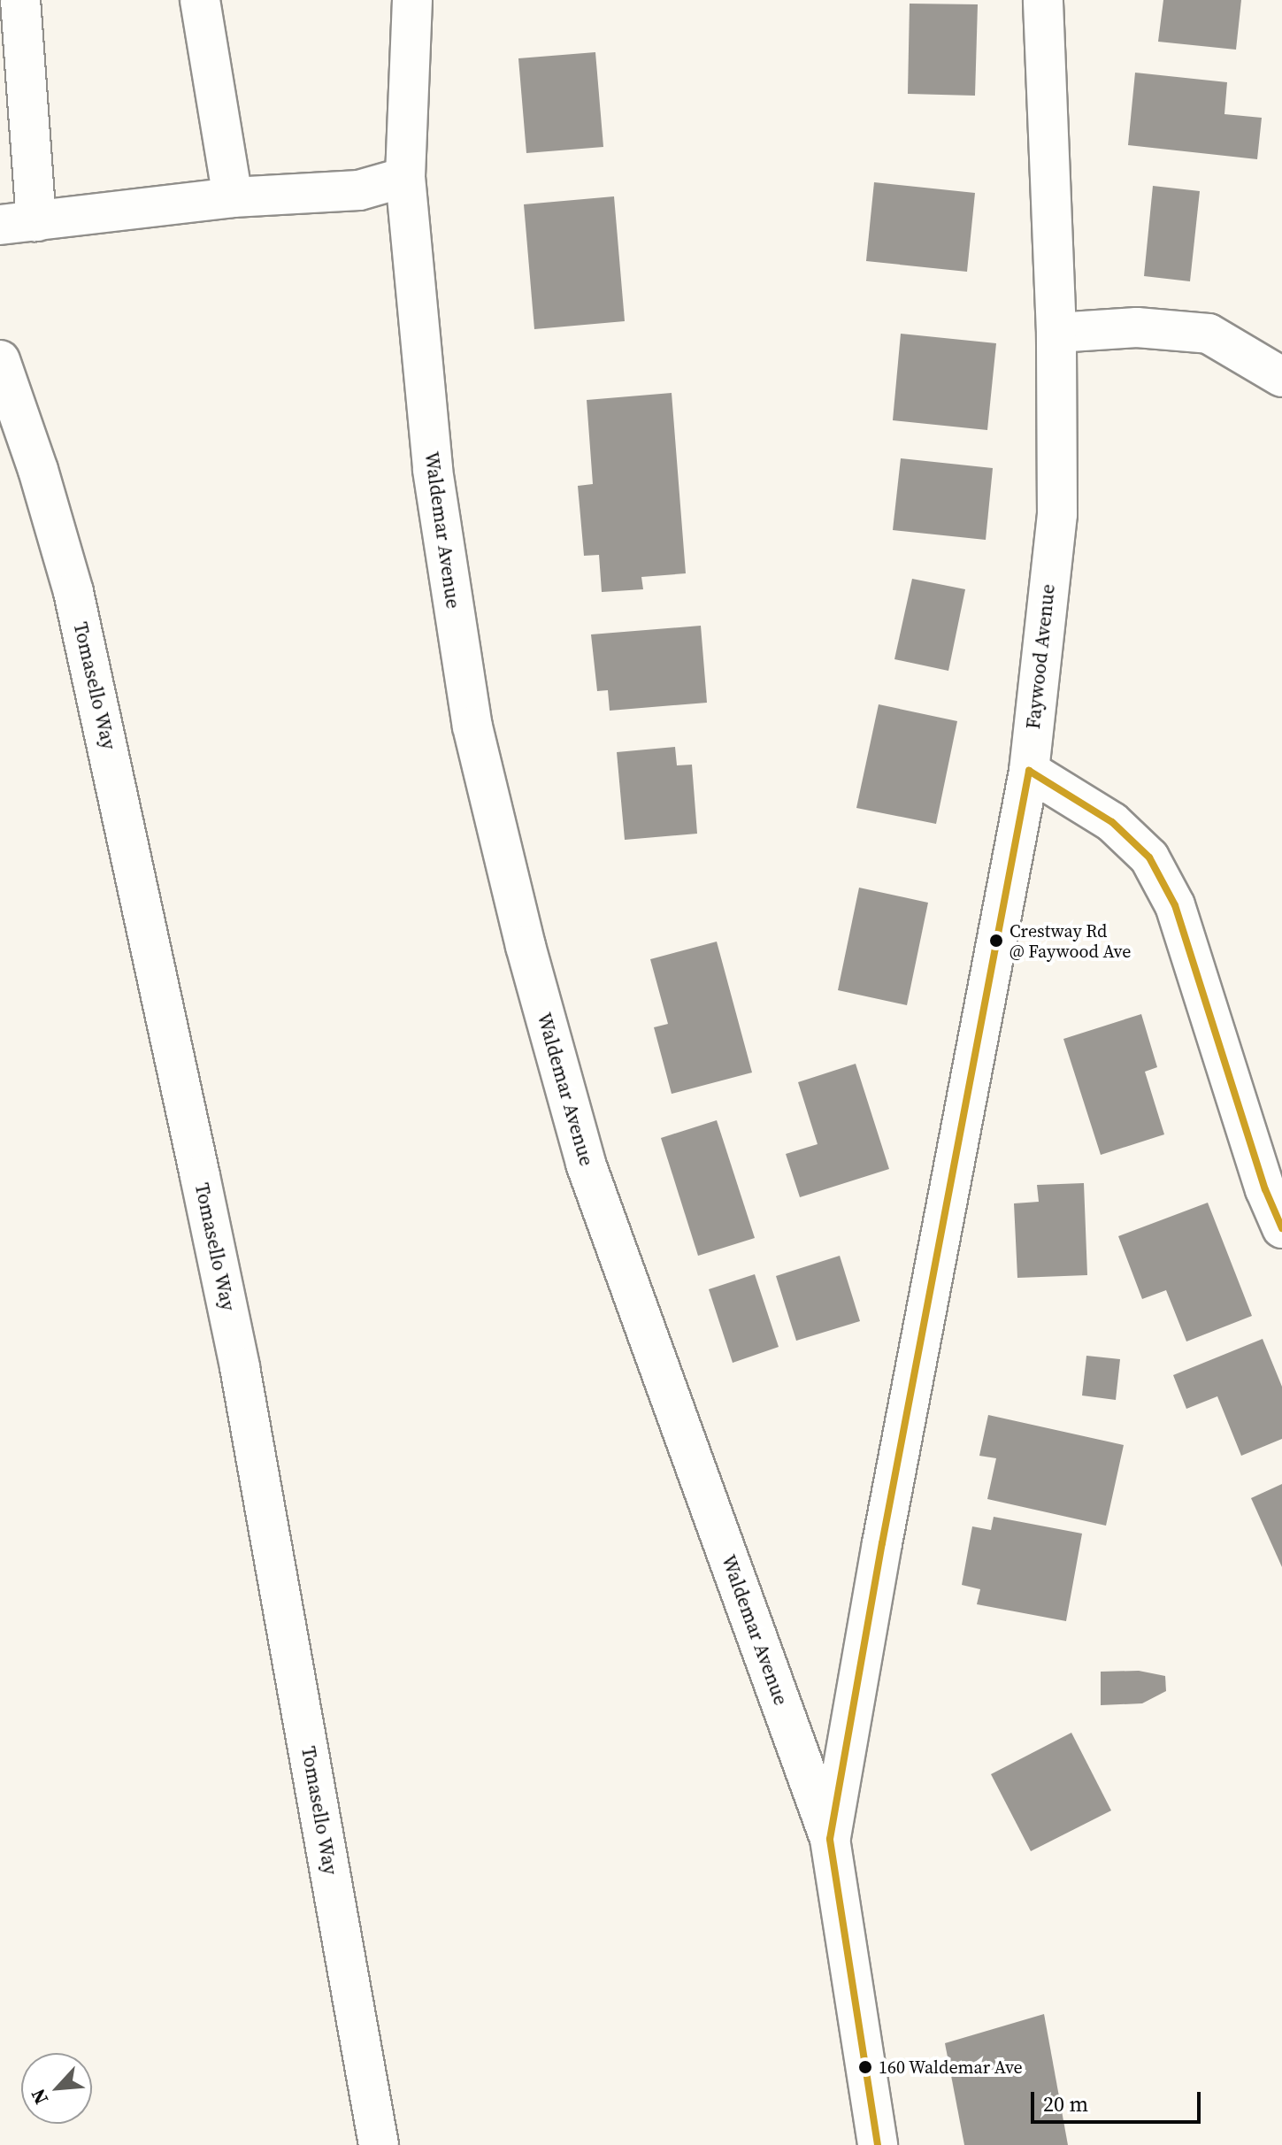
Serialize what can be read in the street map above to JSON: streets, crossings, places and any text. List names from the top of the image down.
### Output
{
  "streets": {
    "street": ["Waldemar Avenue", "Faywood Avenue", "Tomasello Way"]
  },
  "crossings": [
    ["Waldemar Avenue", "Faywood Avenue"]
  ],
  "places": ["Crestway Rd @ Faywood Ave", "160 Waldemar Ave"],
  "scale_bar": "20 m",
  "north": "bottom left"
}
